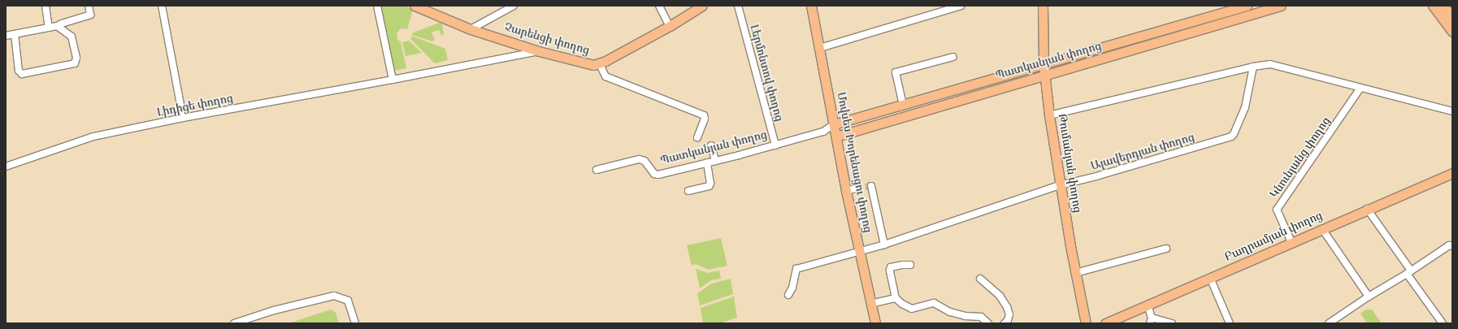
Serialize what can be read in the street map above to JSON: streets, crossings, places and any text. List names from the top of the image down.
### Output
{
  "streets": {
    "main road": [
      "Չարենցի փողոց",
      "Պատկանյան փողոց",
      "Մովսես Խորենացու փողոց",
      "Թումանյան փողոց",
      "Բաղրամյան փողոց"
    ],
    "street": [
      "Լերմոնտով փողոց",
      "Լիդիցե փողոց",
      "Ալավերդյան փողոց",
      "Կնունյանց փողոց"
    ]
  },
  "crossings": [
    ["Չարենցի փողոց", "Լիդիցե փողոց"],
    ["Պատկանյան փողոց", "Լերմոնտով փողոց"],
    ["Պատկանյան փողոց", "Մովսես Խորենացու փողոց"],
    ["Պատկանյան փողոց", "Թումանյան փողոց"],
    ["Ալավերդյան փողոց", "Մովսես Խորենացու փողոց"],
    ["Ալավերդյան փողոց", "Թումանյան փողոց"],
    ["Կնունյանց փողոց", "Բաղրամյան փողոց"]
  ]
}
